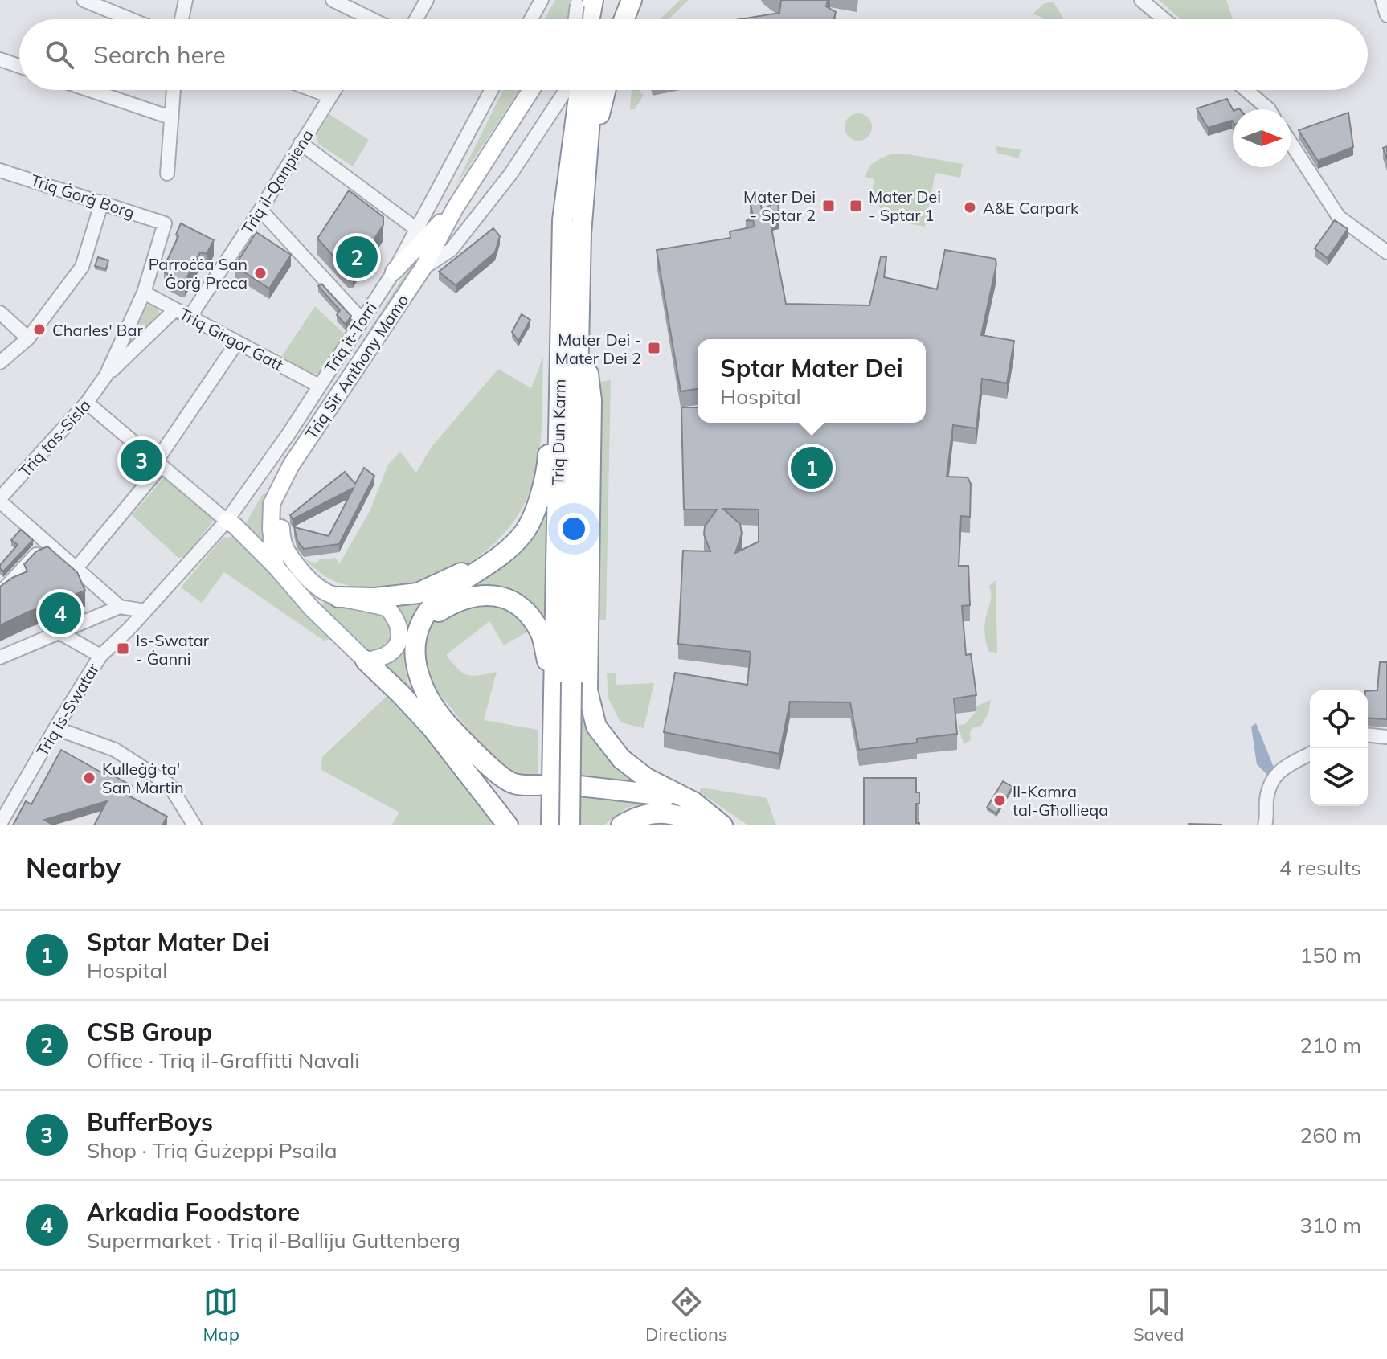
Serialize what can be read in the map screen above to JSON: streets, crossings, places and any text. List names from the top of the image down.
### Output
{
  "streets": {
    "highway": ["Triq Dun Karm"],
    "main road": ["Triq Sir Anthony Mamo"],
    "street": [
      "Triq il-Qanpiena",
      "Triq Ġorġ Borg",
      "Triq it-Torri",
      "Triq Girgor Gatt",
      "Triq tas-Sisla",
      "Triq is-Swatar"
    ]
  },
  "crossings": [
    ["Triq il-Qanpiena", "Triq Girgor Gatt"],
    ["Triq Ġorġ Borg", "Triq tas-Sisla"],
    ["Triq it-Torri", "Triq Girgor Gatt"],
    ["Triq it-Torri", "Triq is-Swatar"],
    ["Triq Girgor Gatt", "Triq tas-Sisla"]
  ],
  "places": {
    "transit": [
      "Mater Dei - Sptar 2",
      "Mater Dei - Sptar 1",
      "Mater Dei - Mater Dei 2",
      "Is-Swatar - Ġanni"
    ],
    "other": [
      "A&E Carpark",
      "Parroċċa San Ġorġ Preca",
      "Charles' Bar",
      "Kulleġġ ta' San Martin",
      "Il-Kamra tal-Għollieqa"
    ]
  },
  "north": "right",
  "page": {
    "search": "Search here",
    "pins": [
      "2",
      "3",
      "1",
      "4"
    ],
    "popup": ["Sptar Mater Dei", "Hospital"],
    "heading": ["Nearby", "4 results"],
    "list": [
      {
        "mark": "1",
        "name": "Sptar Mater Dei",
        "note": "Hospital",
        "value": "150 m"
      },
      {
        "mark": "2",
        "name": "CSB Group",
        "note": "Office · Triq il-Graffitti Navali",
        "value": "210 m"
      },
      {
        "mark": "3",
        "name": "BufferBoys",
        "note": "Shop · Triq Ġużeppi Psaila",
        "value": "260 m"
      },
      {
        "mark": "4",
        "name": "Arkadia Foodstore",
        "note": "Supermarket · Triq il-Balliju Guttenberg",
        "value": "310 m"
      }
    ],
    "nav": ["Map", "Directions", "Saved"]
  }
}
